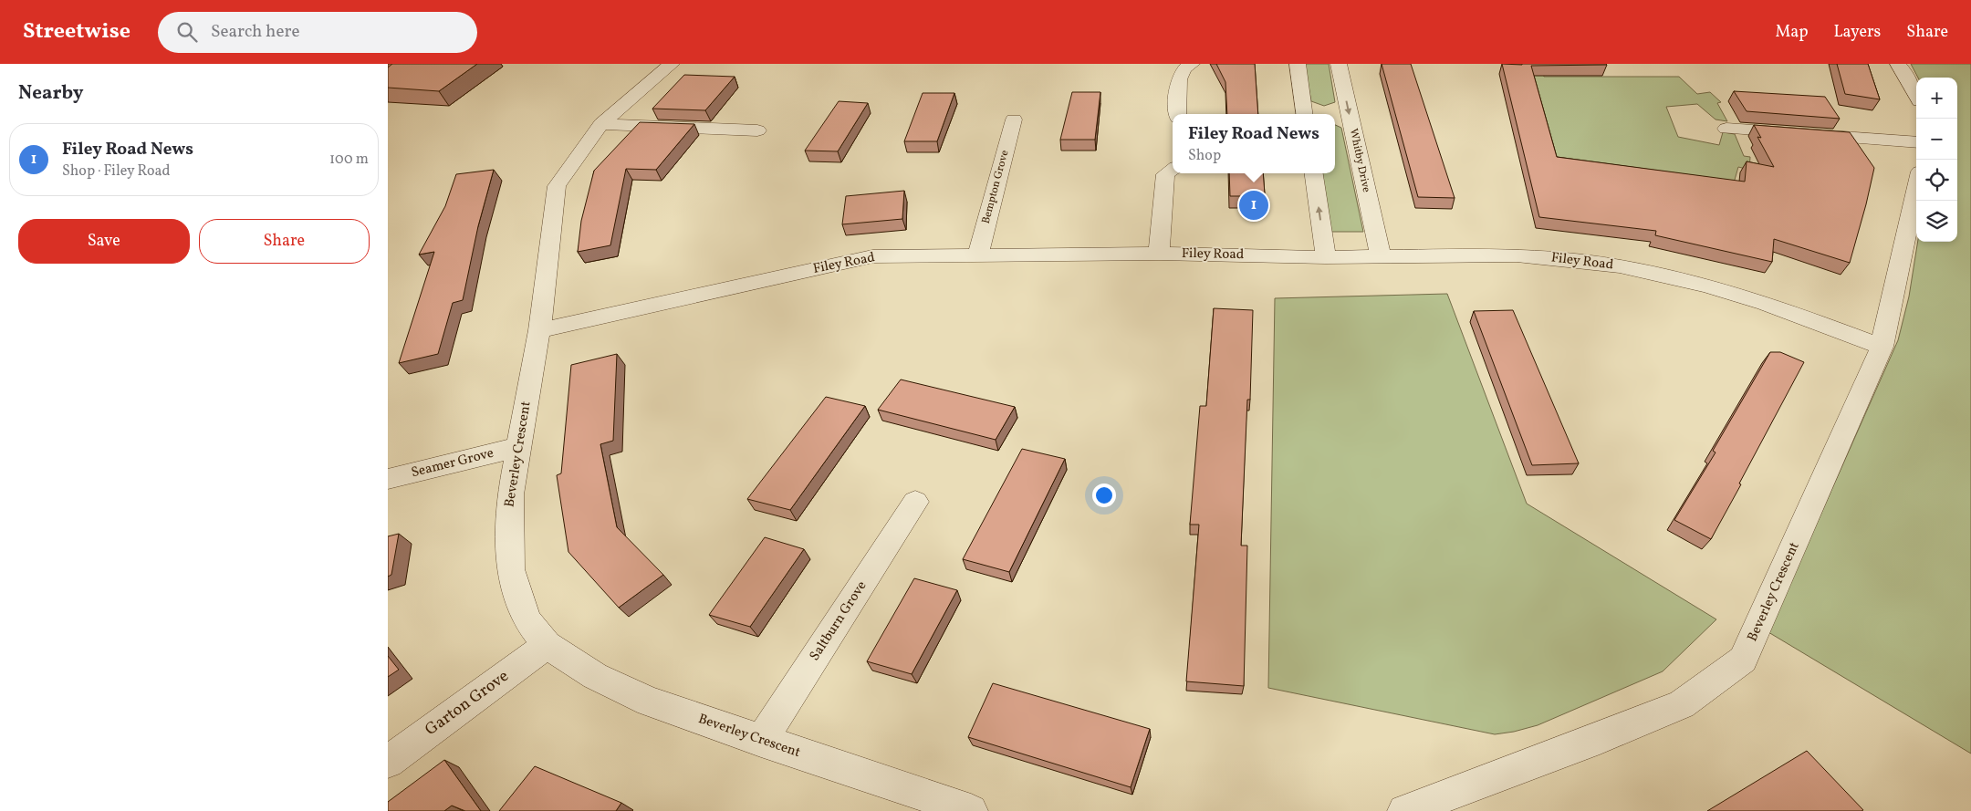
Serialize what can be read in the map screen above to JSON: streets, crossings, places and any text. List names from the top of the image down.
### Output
{
  "streets": {
    "street": [
      "Whitby Drive",
      "Bempton Grove",
      "Filey Road",
      "Beverley Crescent",
      "Seamer Grove",
      "Saltburn Grove",
      "Garton Grove"
    ]
  },
  "crossings": [
    ["Whitby Drive", "Filey Road"],
    ["Bempton Grove", "Filey Road"],
    ["Filey Road", "Beverley Crescent"],
    ["Beverley Crescent", "Seamer Grove"],
    ["Beverley Crescent", "Saltburn Grove"],
    ["Beverley Crescent", "Garton Grove"]
  ],
  "page": {
    "header": "Streetwise",
    "search": "Search here",
    "nav": ["Map", "Layers", "Share"],
    "heading": "Nearby",
    "map_buttons": ["+", "−"],
    "popup": ["Filey Road News", "Shop"],
    "list": [
      {
        "mark": "1",
        "name": "Filey Road News",
        "note": "Shop · Filey Road",
        "value": "100 m"
      }
    ],
    "pins": "1",
    "buttons": ["Save", "Share"]
  }
}
